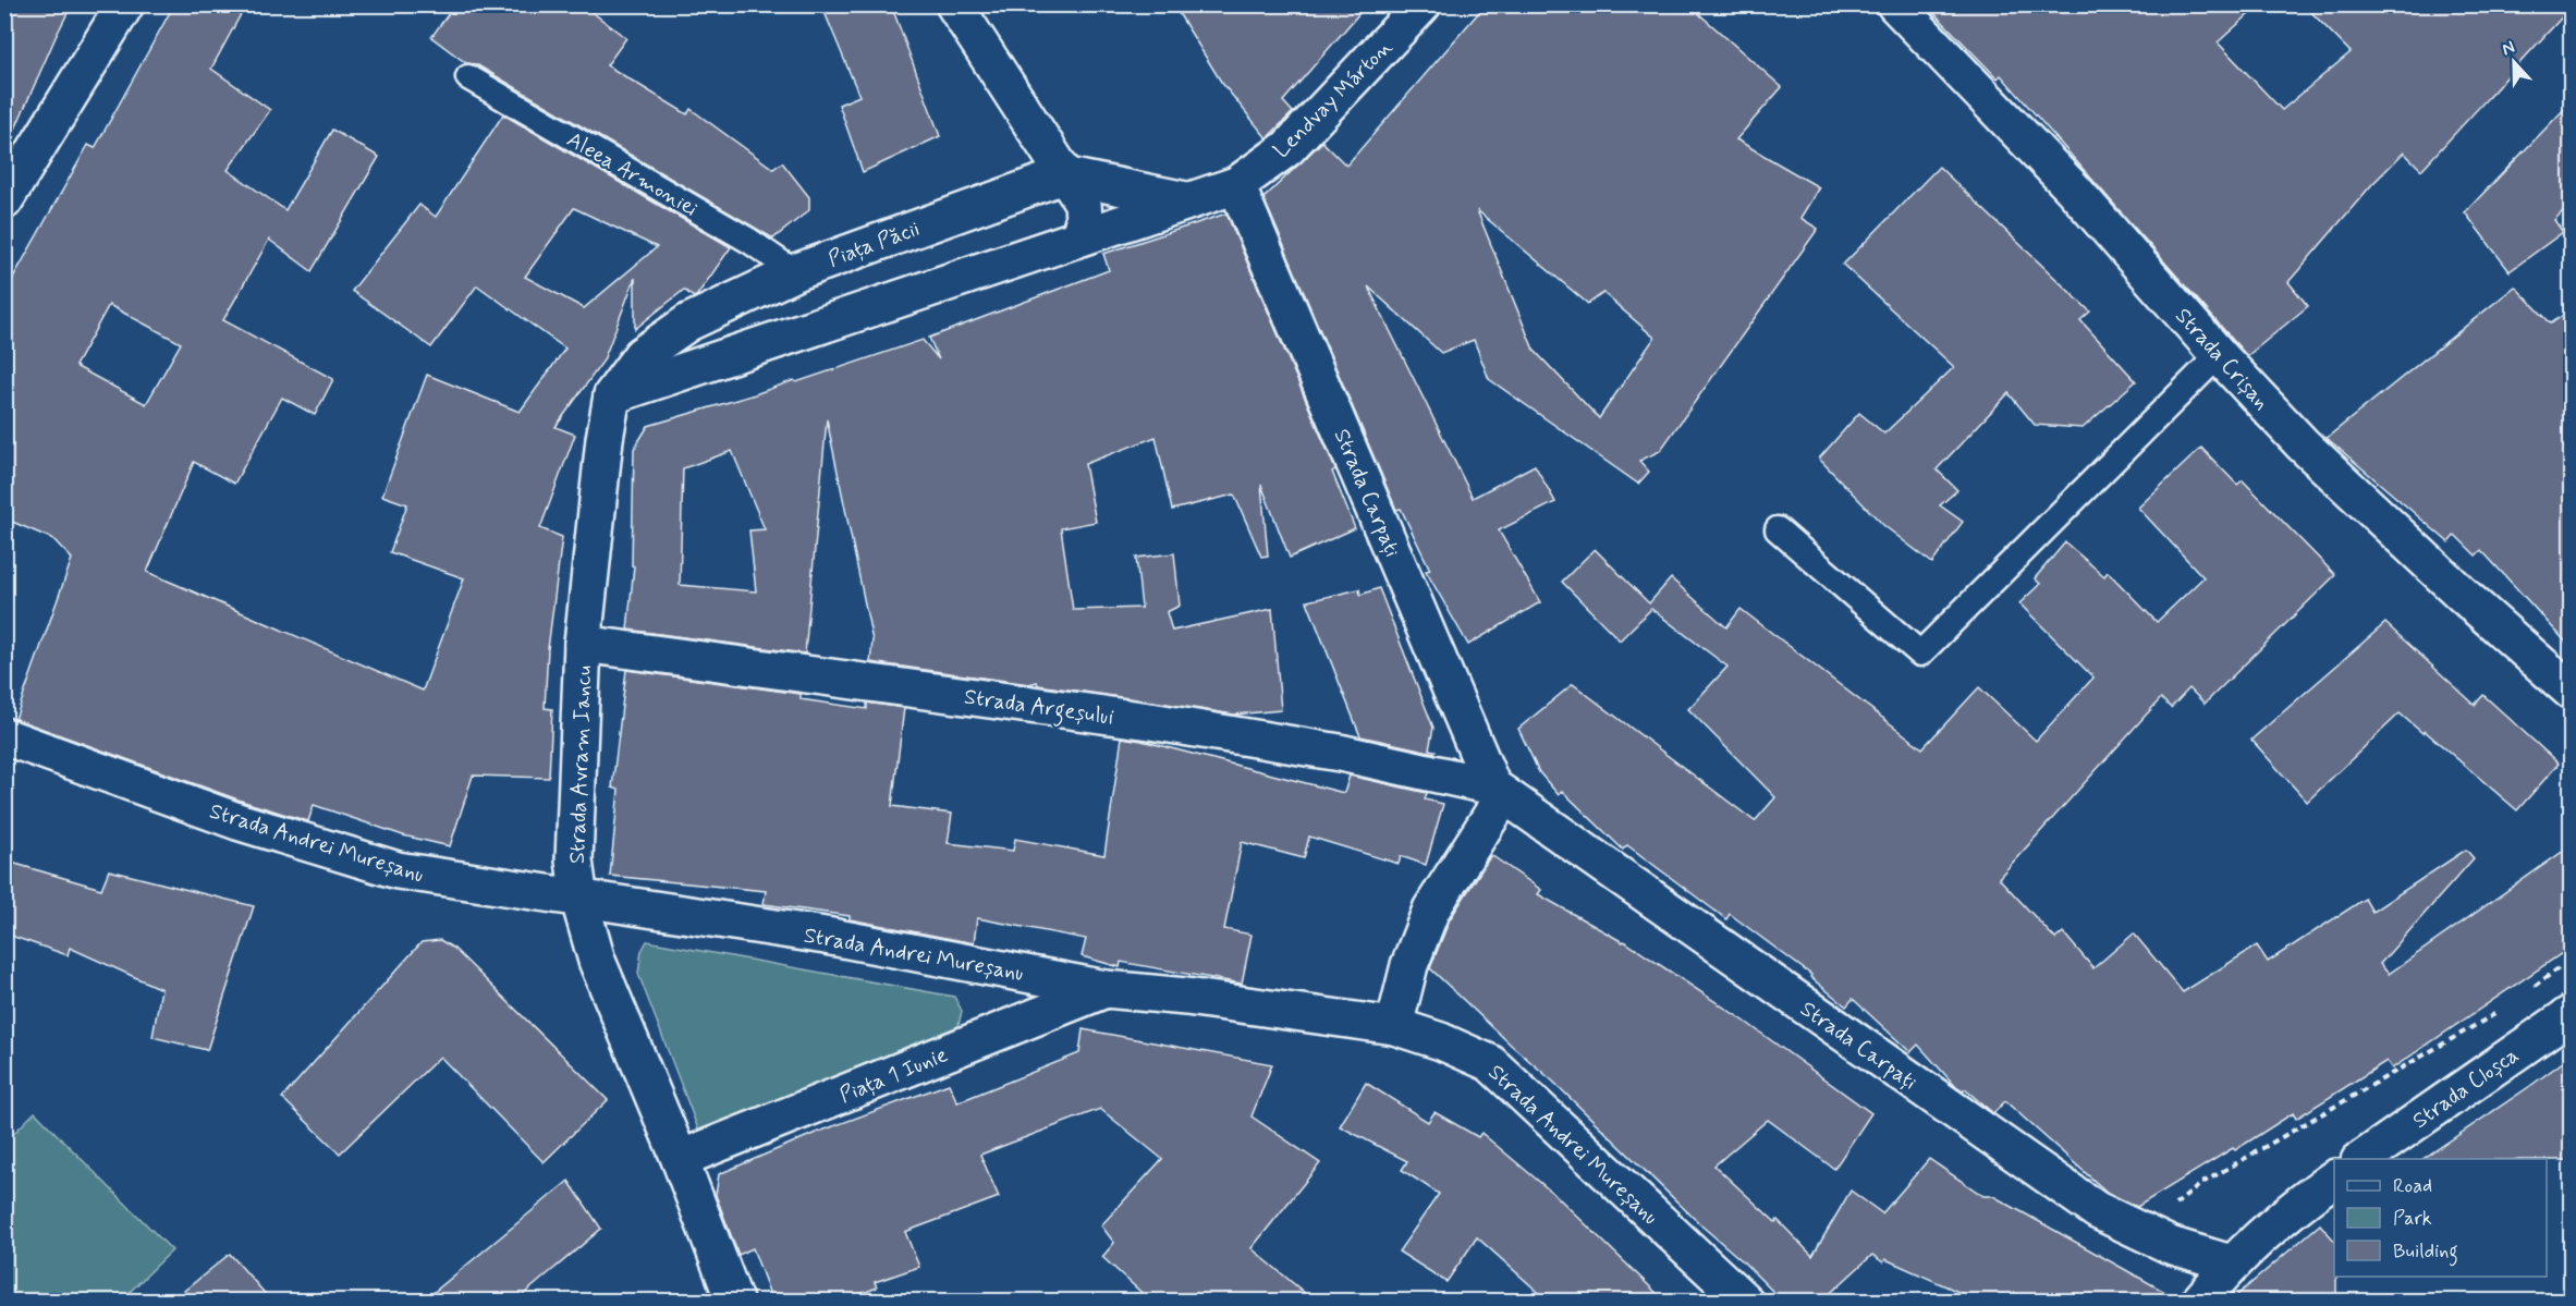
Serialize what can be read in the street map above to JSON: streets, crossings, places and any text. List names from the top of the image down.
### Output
{
  "streets": {
    "street": [
      "Lendvay Márton",
      "Piața Păcii",
      "Strada Crișan",
      "Strada Carpați",
      "Strada Argeșului",
      "Strada Avram Iancu",
      "Strada Andrei Mureșanu",
      "Piața 1 Iunie",
      "Strada Cloșca"
    ],
    "lane": ["Aleea Armoniei"]
  },
  "crossings": [
    ["Lendvay Márton", "Strada Carpați"],
    ["Aleea Armoniei", "Piața Păcii"],
    ["Piața Păcii", "Strada Avram Iancu"],
    ["Strada Carpați", "Strada Argeșului"],
    ["Strada Argeșului", "Strada Avram Iancu"],
    ["Strada Avram Iancu", "Strada Andrei Mureșanu"],
    ["Strada Avram Iancu", "Piața 1 Iunie"],
    ["Strada Andrei Mureșanu", "Piața 1 Iunie"]
  ],
  "legend": ["Road", "Park", "Building"],
  "north": "top"
}
